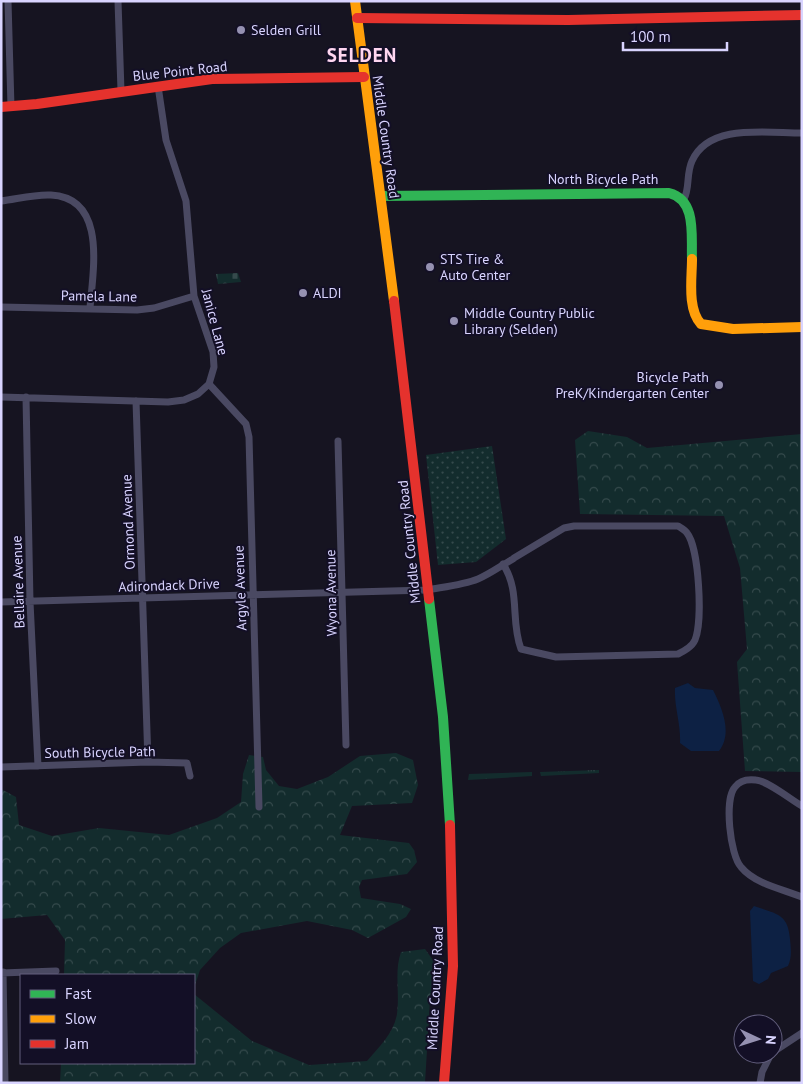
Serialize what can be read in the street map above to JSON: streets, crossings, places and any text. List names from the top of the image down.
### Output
{
  "streets": {
    "street": [
      "Blue Point Road",
      "Middle Country Road",
      "North Bicycle Path",
      "Pamela Lane",
      "Janice Lane",
      "Ormond Avenue",
      "Bellaire Avenue",
      "Adirondack Drive",
      "Argyle Avenue",
      "Wyona Avenue",
      "South Bicycle Path"
    ]
  },
  "crossings": [
    ["Blue Point Road", "Middle Country Road"],
    ["Blue Point Road", "Janice Lane"],
    ["Middle Country Road", "North Bicycle Path"],
    ["Middle Country Road", "Adirondack Drive"],
    ["Pamela Lane", "Janice Lane"],
    ["Janice Lane", "Argyle Avenue"],
    ["Ormond Avenue", "Adirondack Drive"],
    ["Ormond Avenue", "South Bicycle Path"],
    ["Bellaire Avenue", "Adirondack Drive"],
    ["Bellaire Avenue", "South Bicycle Path"],
    ["Adirondack Drive", "Argyle Avenue"],
    ["Adirondack Drive", "Wyona Avenue"]
  ],
  "districts": ["SELDEN"],
  "places": [
    "Selden Grill",
    "STS Tire & Auto Center",
    "ALDI",
    "Middle Country Public Library (Selden)",
    "Bicycle Path PreK/Kindergarten Center"
  ],
  "legend": ["Fast", "Slow", "Jam"],
  "scale_bar": "100 m",
  "north": "right"
}
